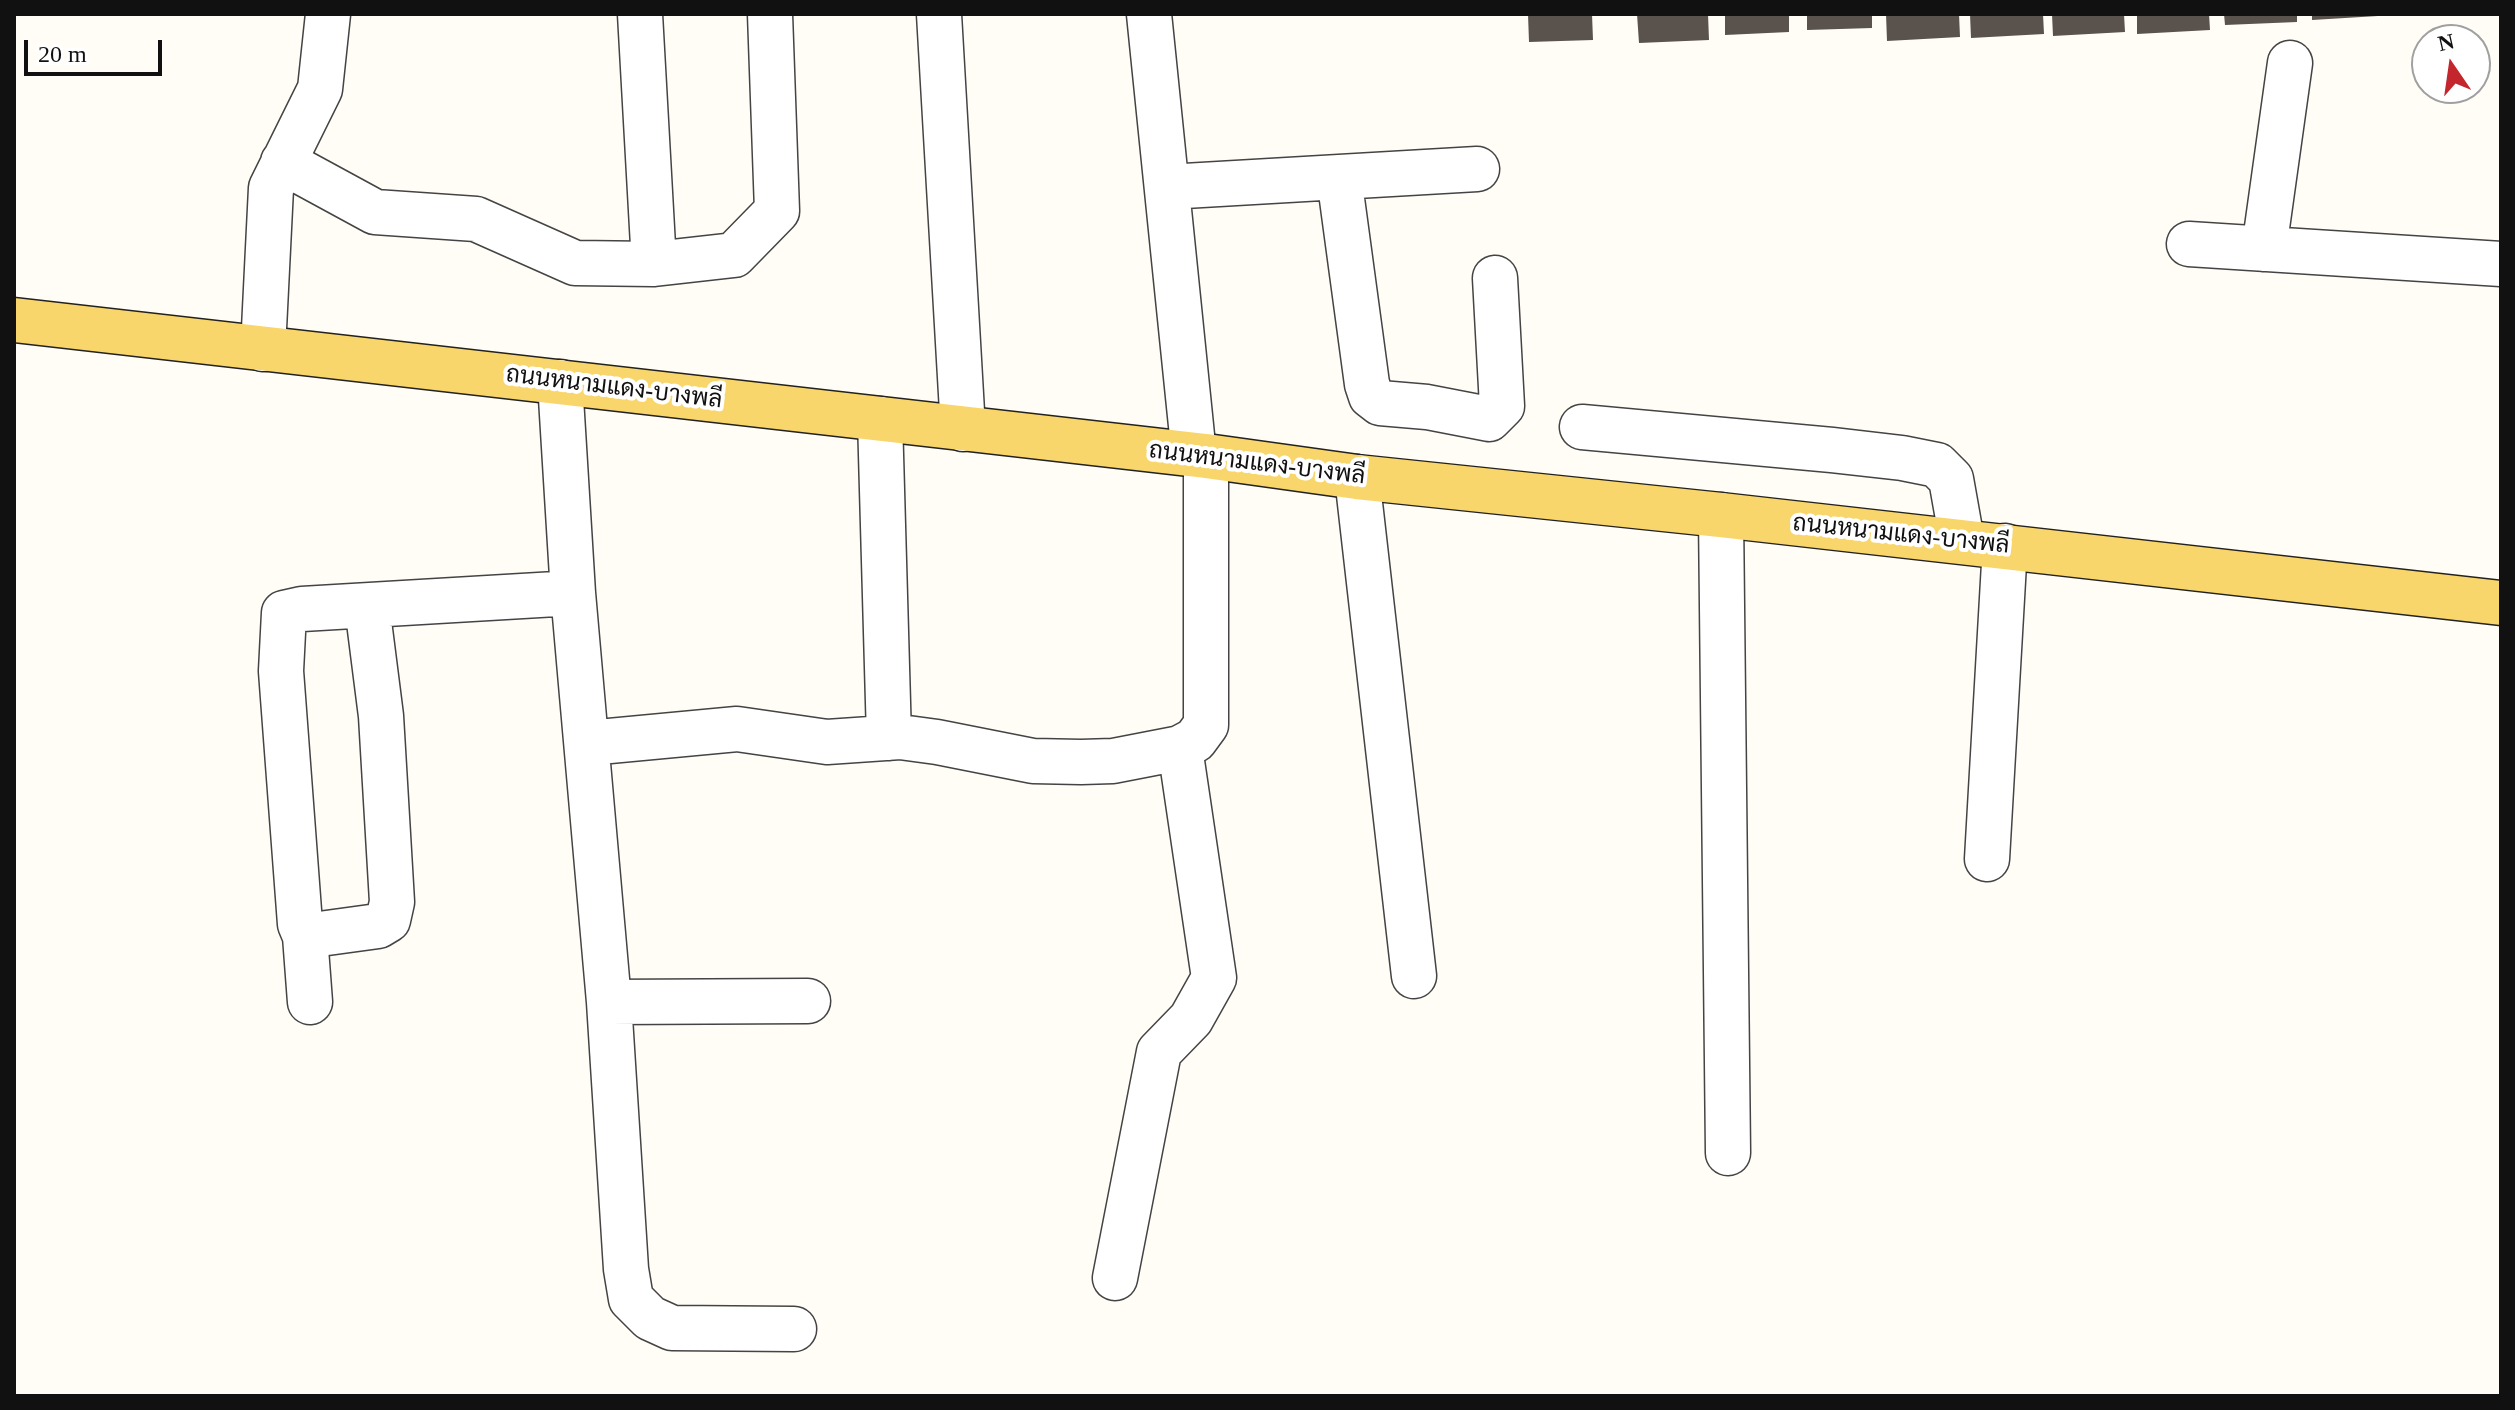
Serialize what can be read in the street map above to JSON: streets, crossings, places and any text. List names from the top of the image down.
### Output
{
  "streets": {
    "main road": ["ถนนหนามแดง-บางพลี"]
  },
  "scale_bar": "20 m",
  "north": "top"
}
